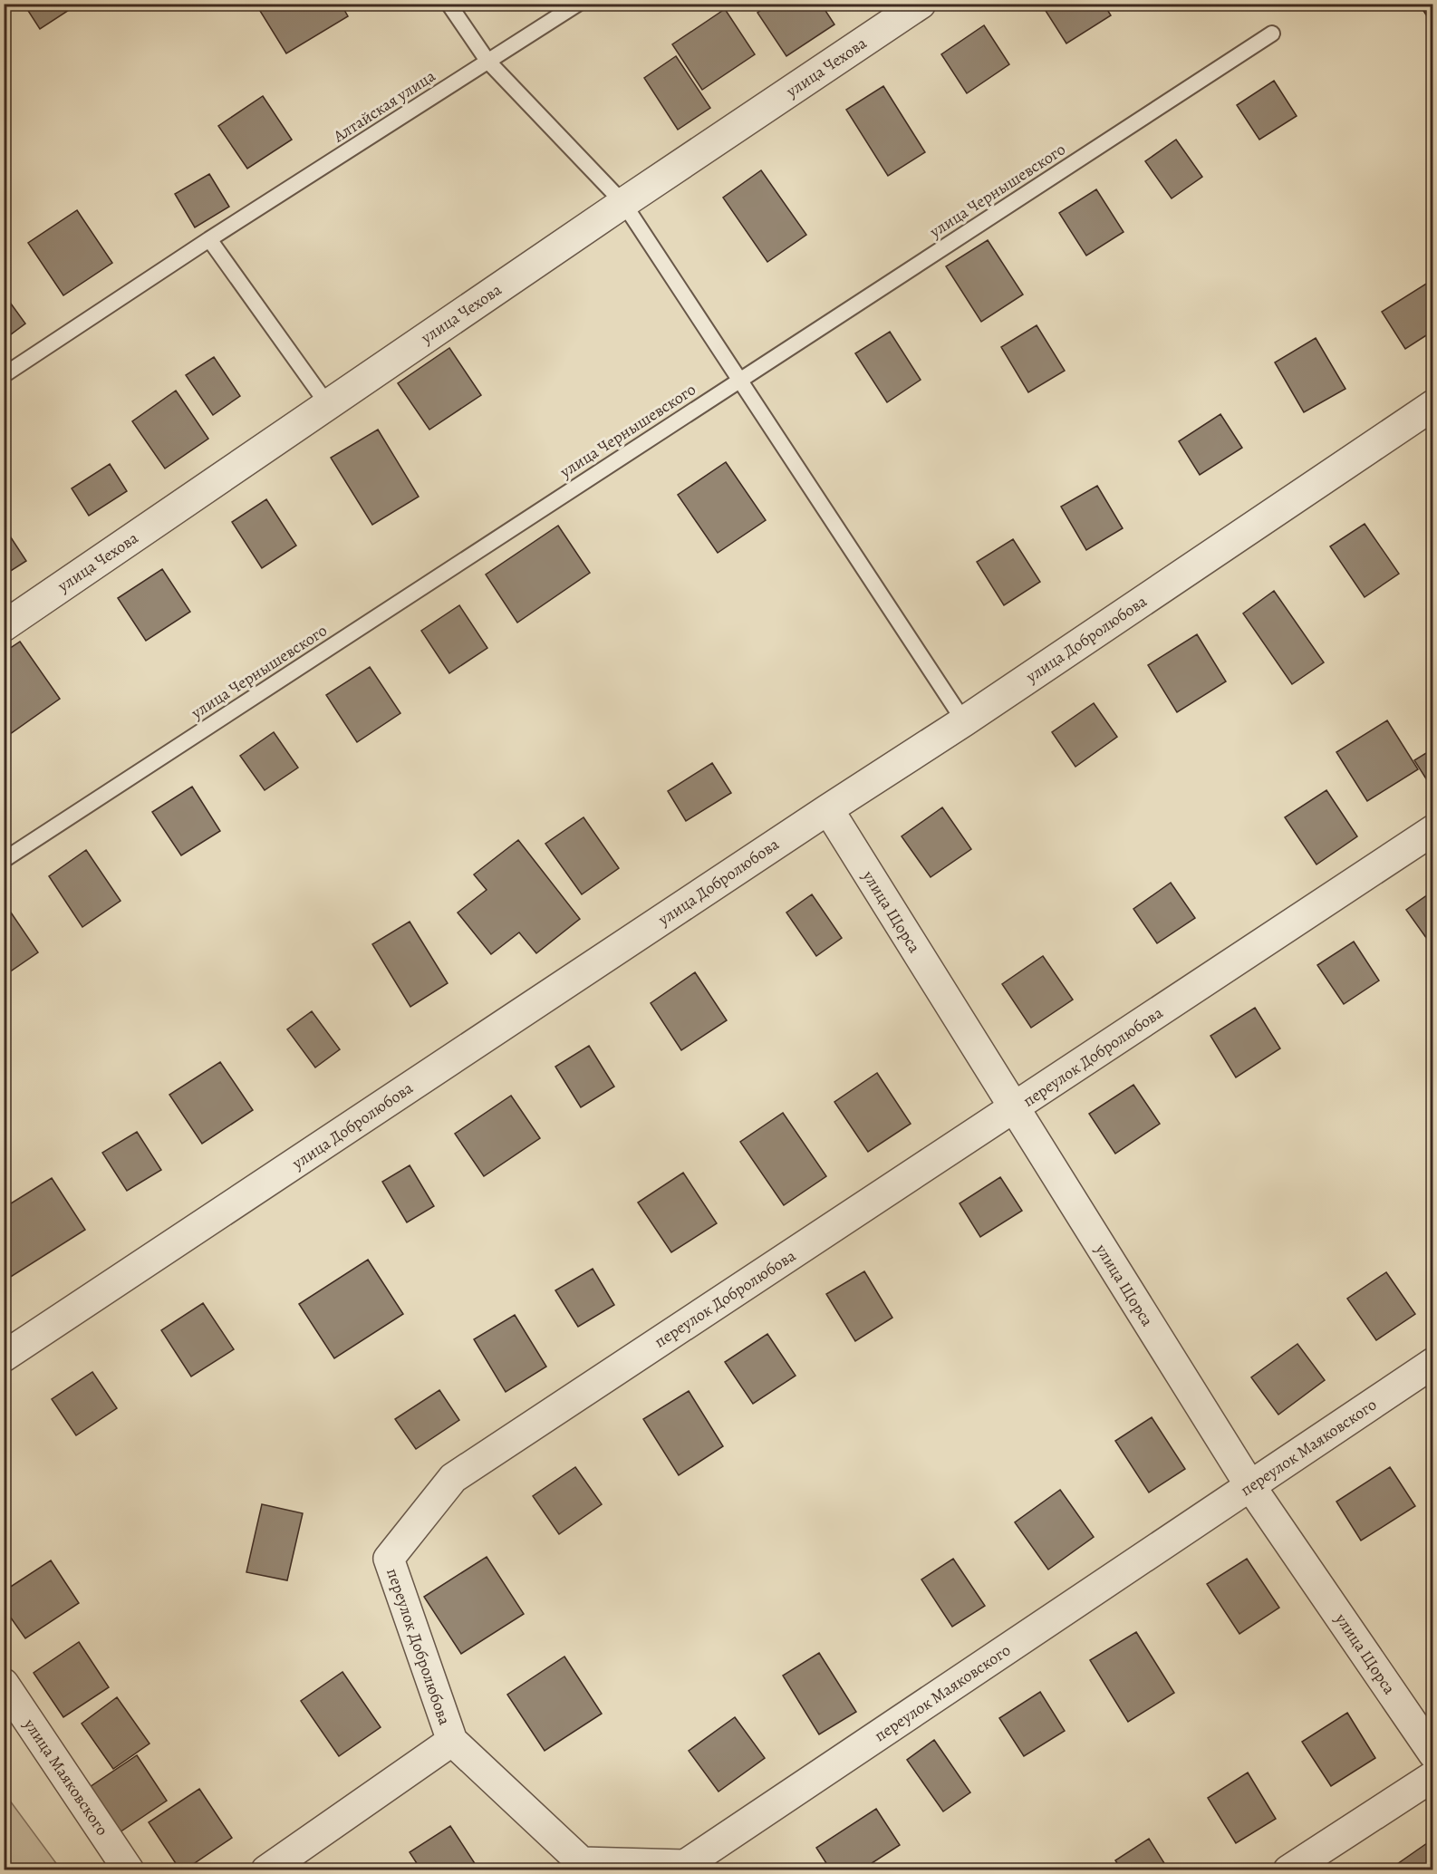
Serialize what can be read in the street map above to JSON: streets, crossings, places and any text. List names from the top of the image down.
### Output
{
  "streets": {
    "street": [
      "улица Чехова",
      "улица Добролюбова",
      "улица Щорса",
      "переулок Добролюбова",
      "переулок Маяковского",
      "улица Маяковского"
    ],
    "lane": ["Алтайская улица", "улица Чернышевского"]
  },
  "crossings": [
    ["улица Добролюбова", "улица Щорса"],
    ["улица Щорса", "переулок Добролюбова"],
    ["улица Щорса", "переулок Маяковского"],
    ["переулок Добролюбова", "переулок Маяковского"]
  ]
}
